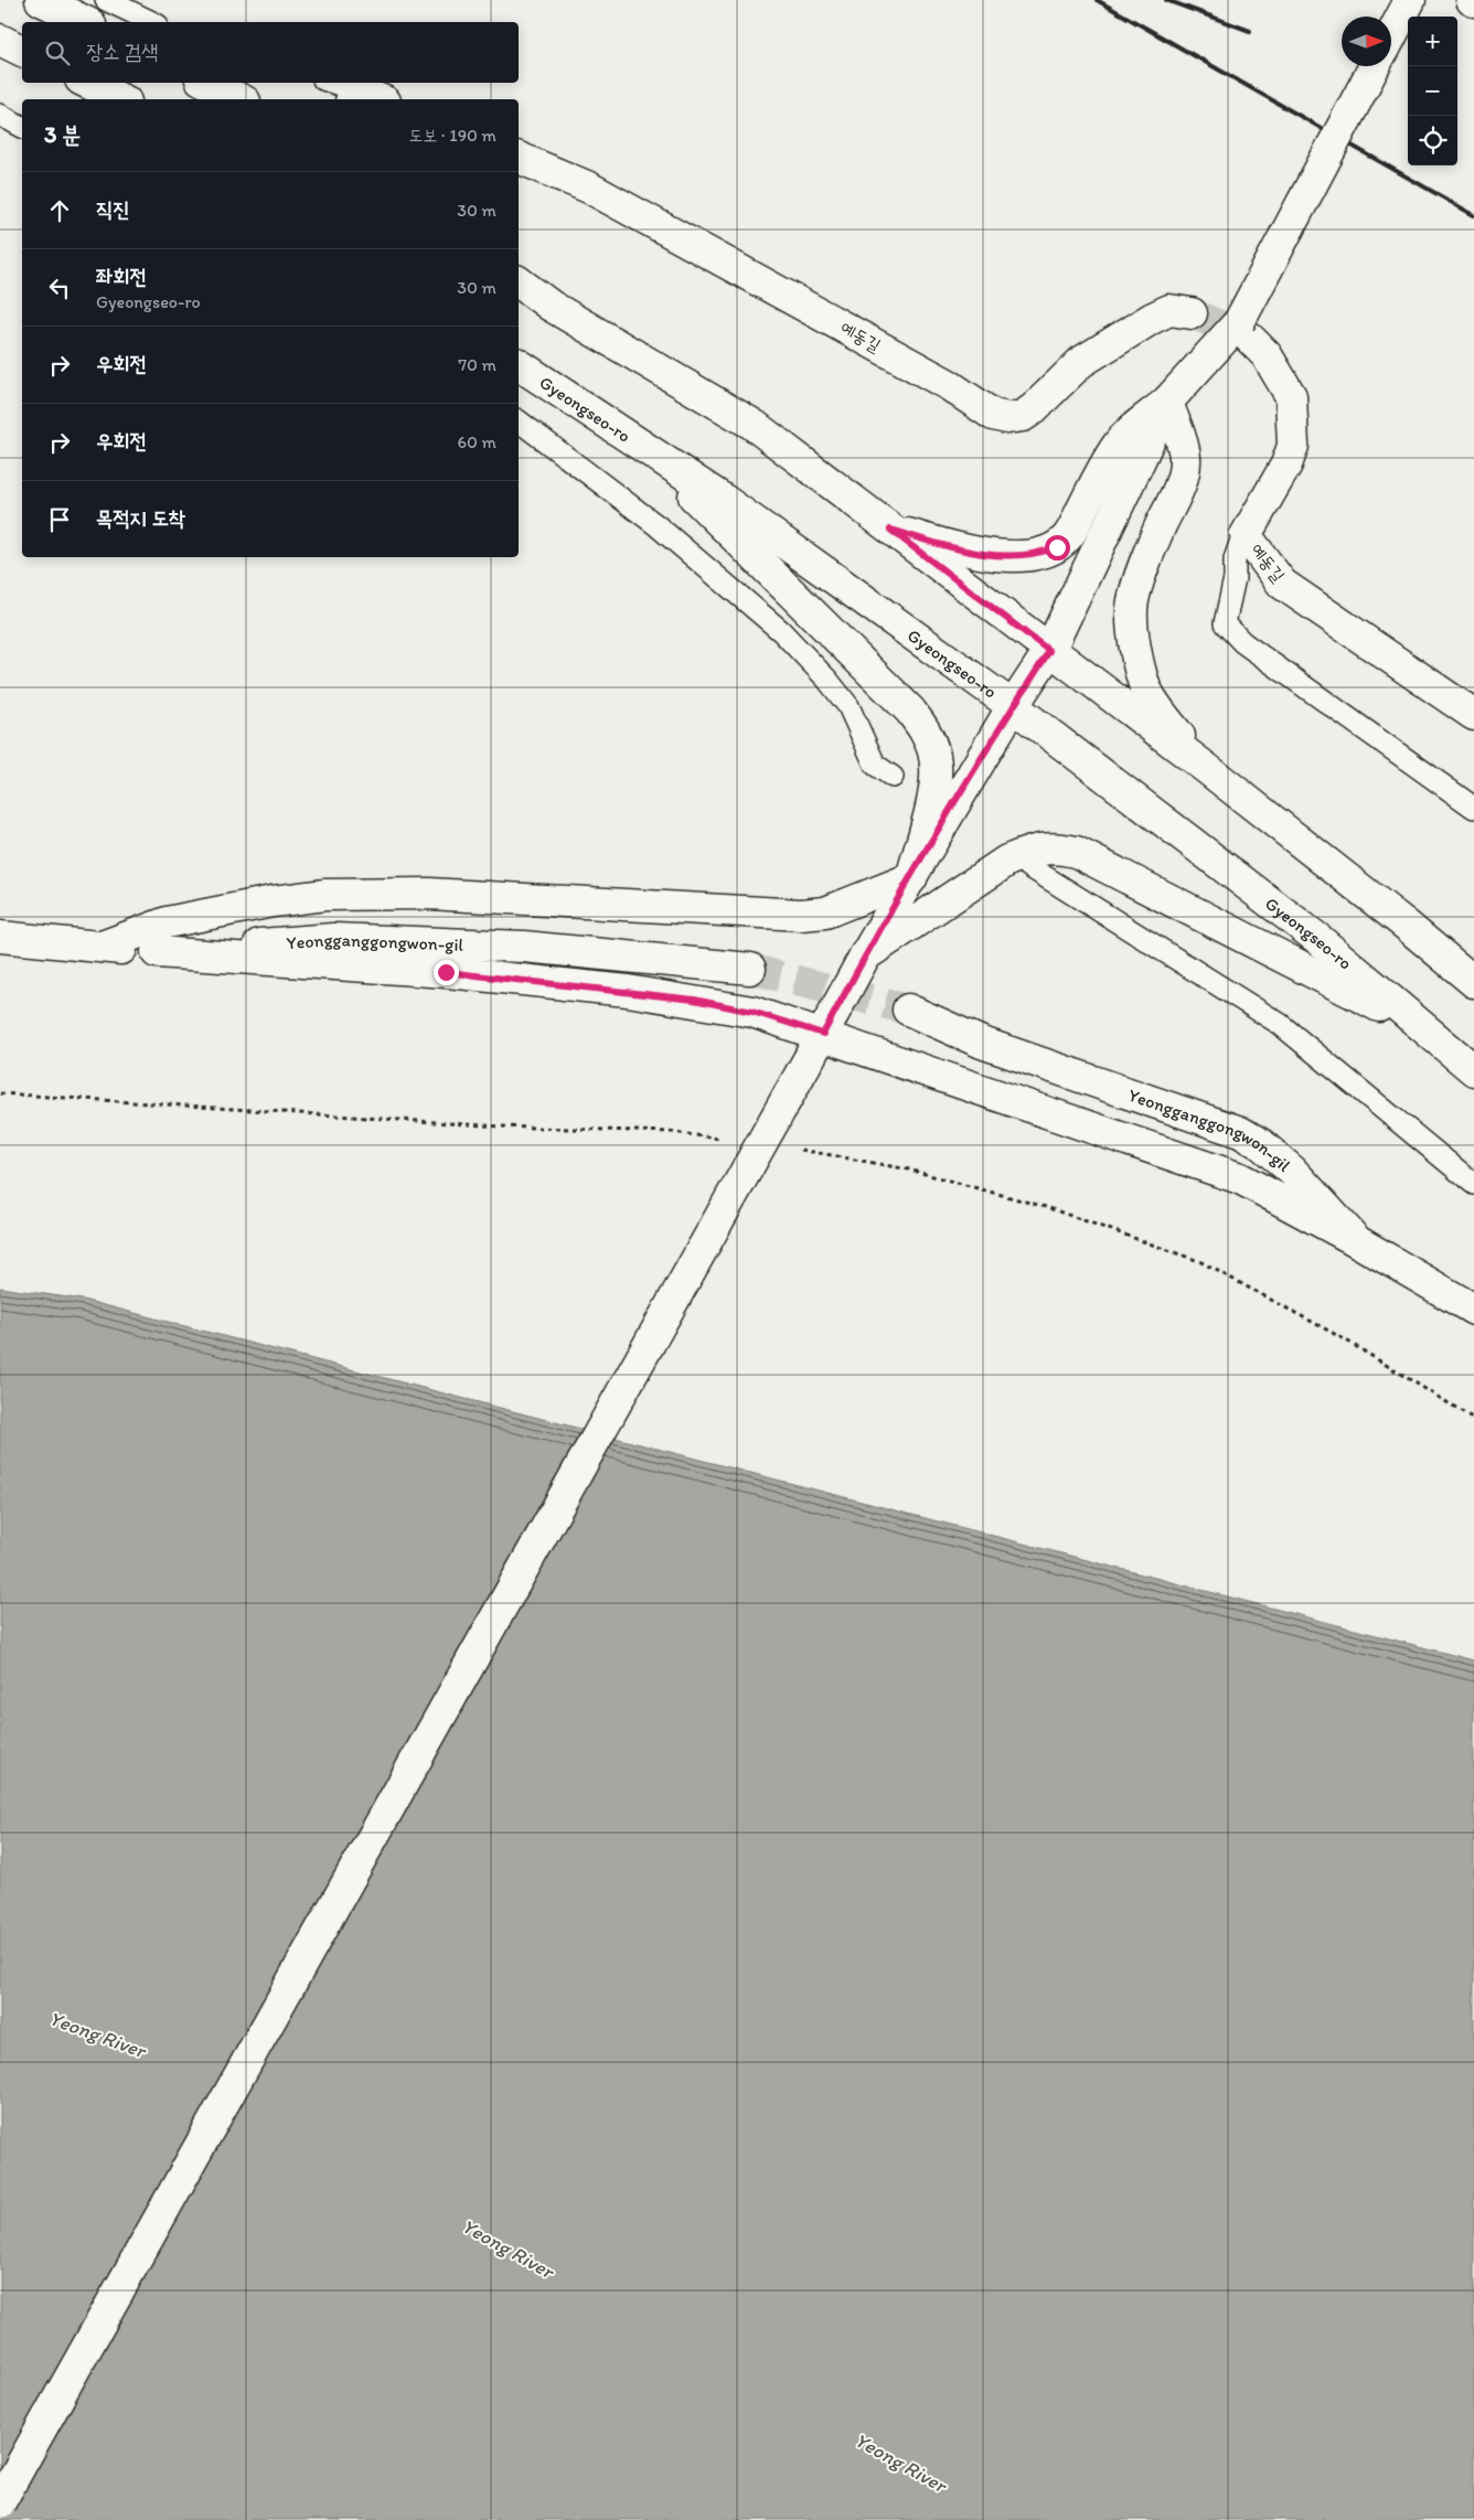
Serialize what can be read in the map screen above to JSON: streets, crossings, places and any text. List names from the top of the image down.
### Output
{
  "streets": {
    "street": ["예동길", "Gyeongseo-ro", "Yeongganggongwon-gil"]
  },
  "water": ["Yeong River"],
  "north": "right",
  "page": {
    "map_buttons": ["+", "−"],
    "search": "장소 검색",
    "heading": ["3 분", "도보 · 190 m"],
    "list": [
      ["직진", "30 m"],
      ["좌회전", "Gyeongseo-ro", "30 m"],
      ["우회전", "70 m"],
      ["우회전", "60 m"],
      "목적지 도착"
    ]
  }
}
